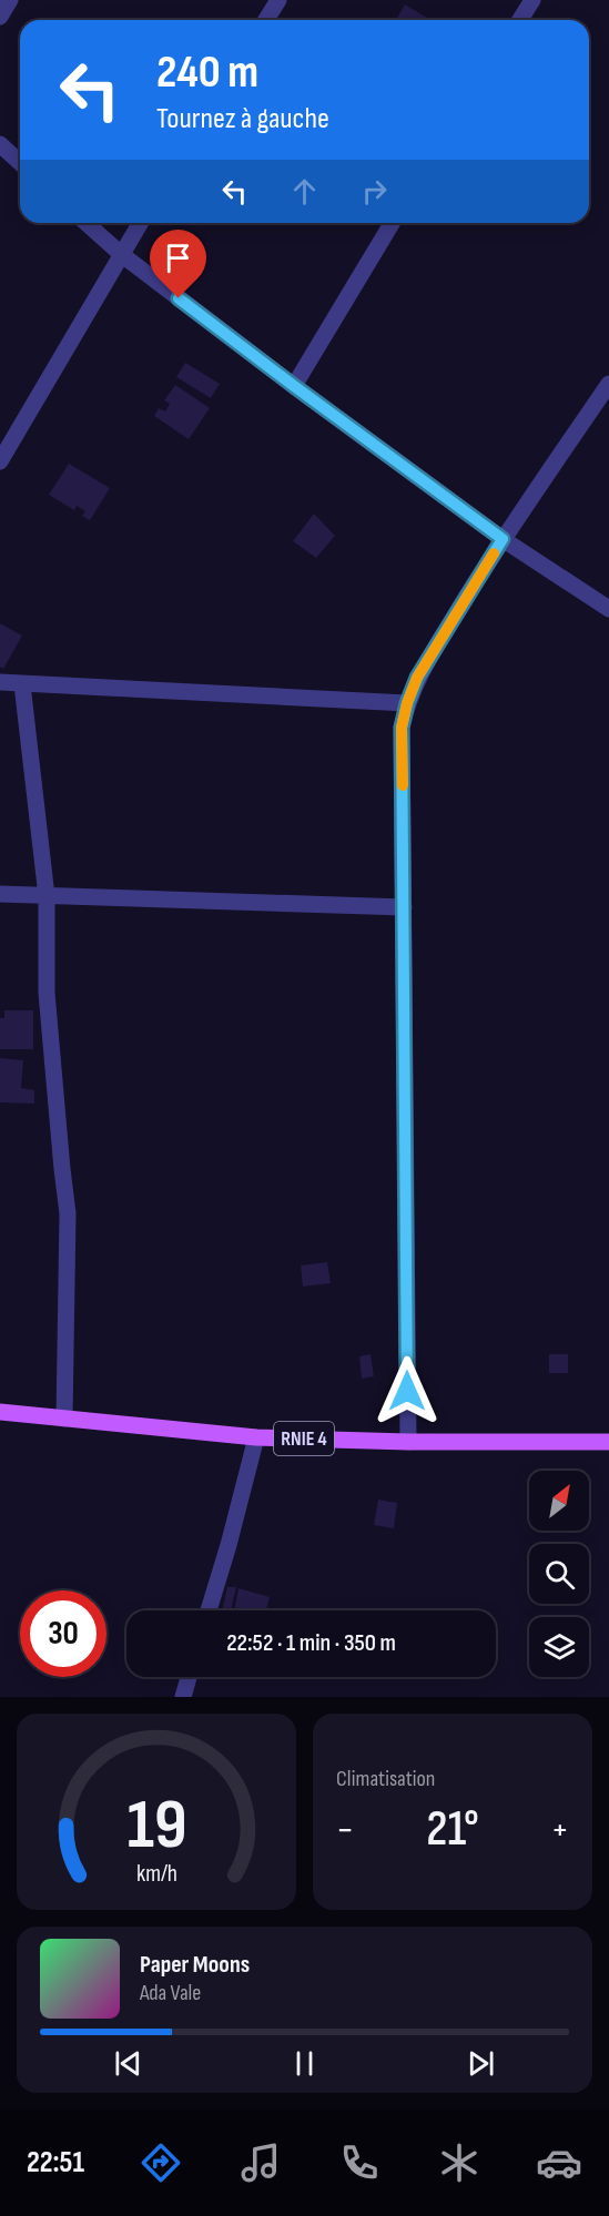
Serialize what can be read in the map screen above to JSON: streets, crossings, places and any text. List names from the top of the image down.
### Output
{
  "streets": {
    "main road": ["RNIE 4"]
  },
  "north": "top right",
  "page": {
    "turn": ["240 m", "Tournez à gauche"],
    "limit": "30",
    "trip": "22:52 · 1 min · 350 m",
    "tile": "Climatisation",
    "heat": ["−", "21°", "+"],
    "song": ["Paper Moons", "Ada Vale"],
    "tabs": "22:51",
    "gauge": ["19", "km/h"]
  }
}
